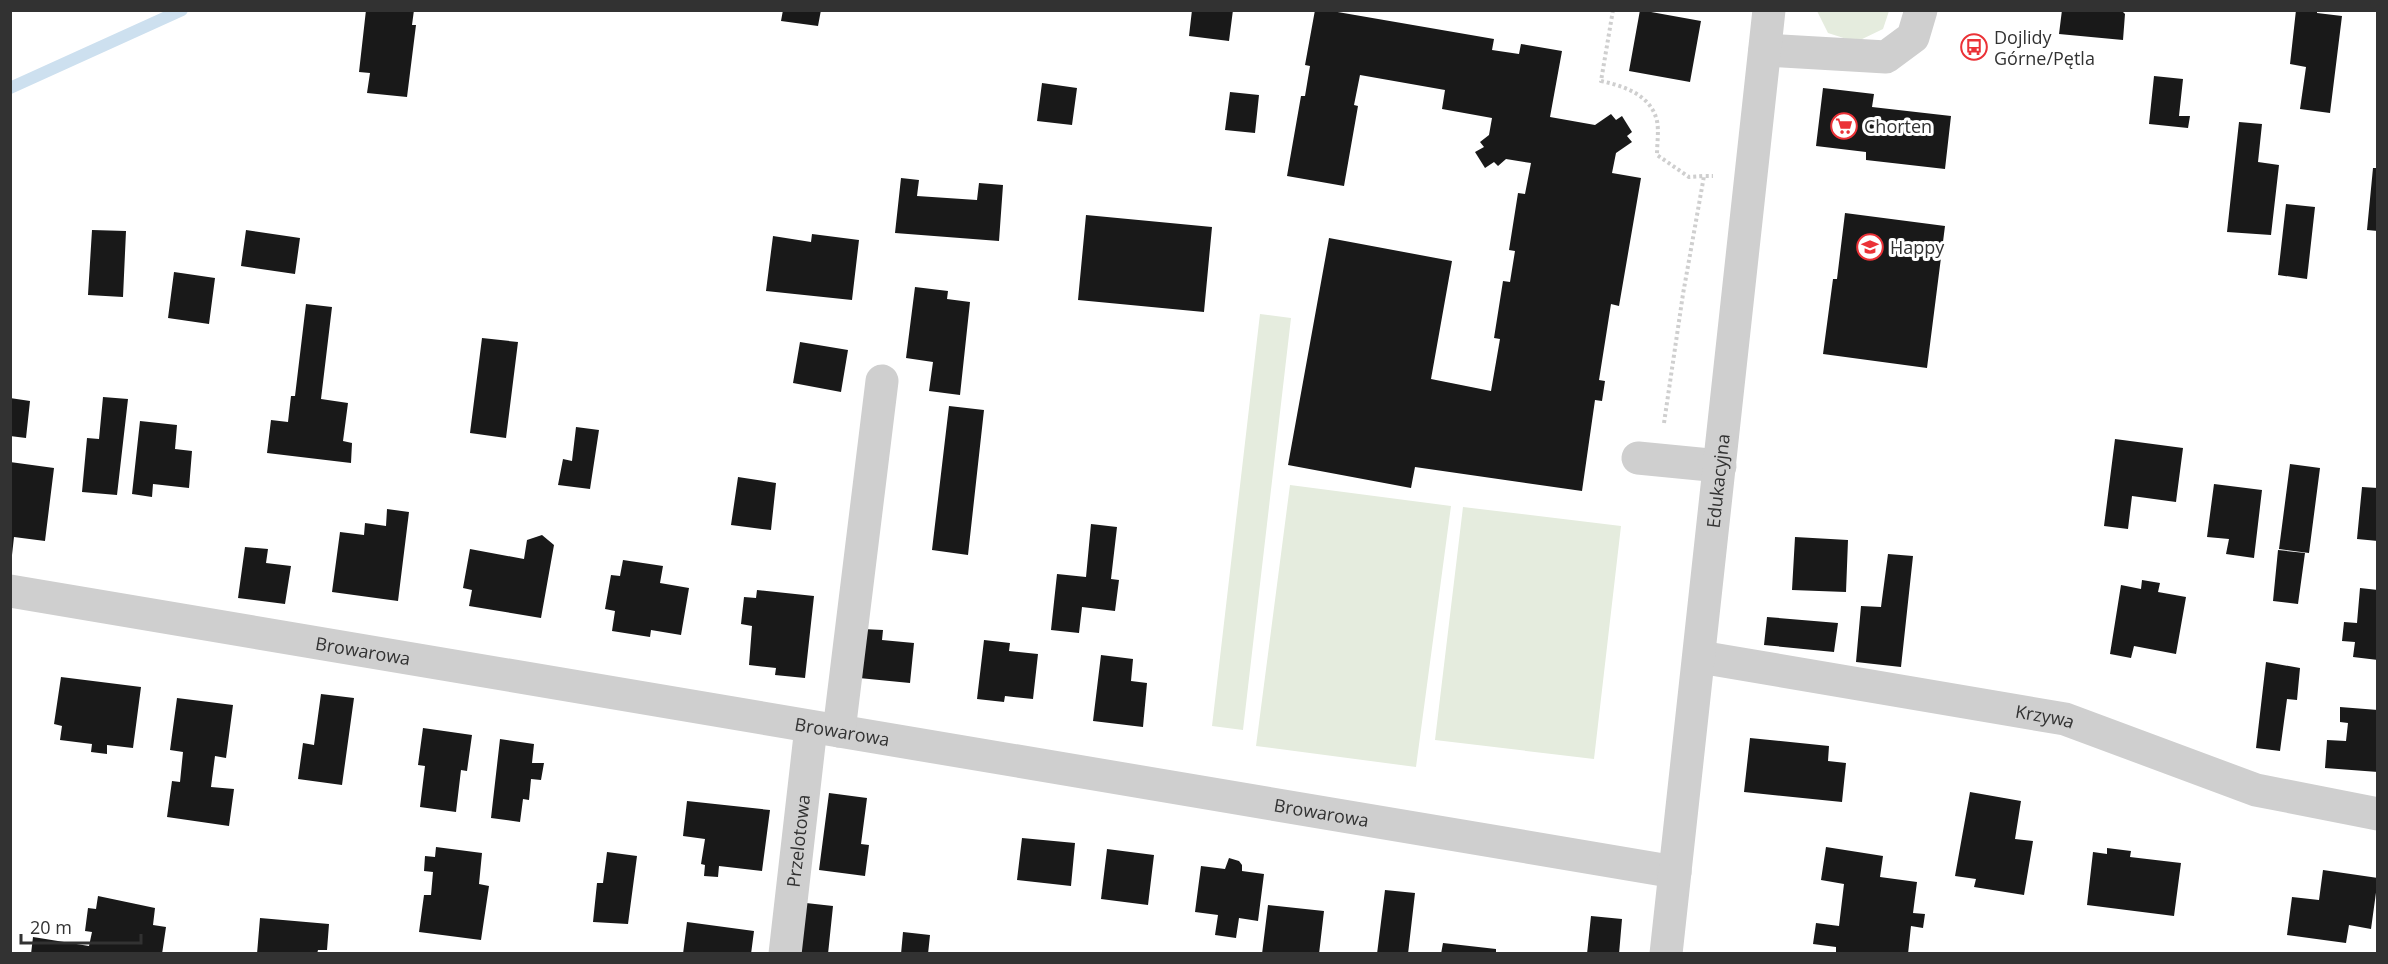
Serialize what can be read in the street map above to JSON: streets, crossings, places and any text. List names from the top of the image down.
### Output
{
  "streets": {
    "street": [
      "Edukacyjna",
      "Browarowa",
      "Krzywa",
      "Przelotowa"
    ]
  },
  "crossings": [
    ["Edukacyjna", "Browarowa"],
    ["Edukacyjna", "Krzywa"],
    ["Browarowa", "Przelotowa"]
  ],
  "places": {
    "bus stop": ["Dojlidy Górne/Pętla"],
    "supermarket": ["Chorten"],
    "school or university": ["Happy"]
  },
  "scale_bar": "20 m"
}
